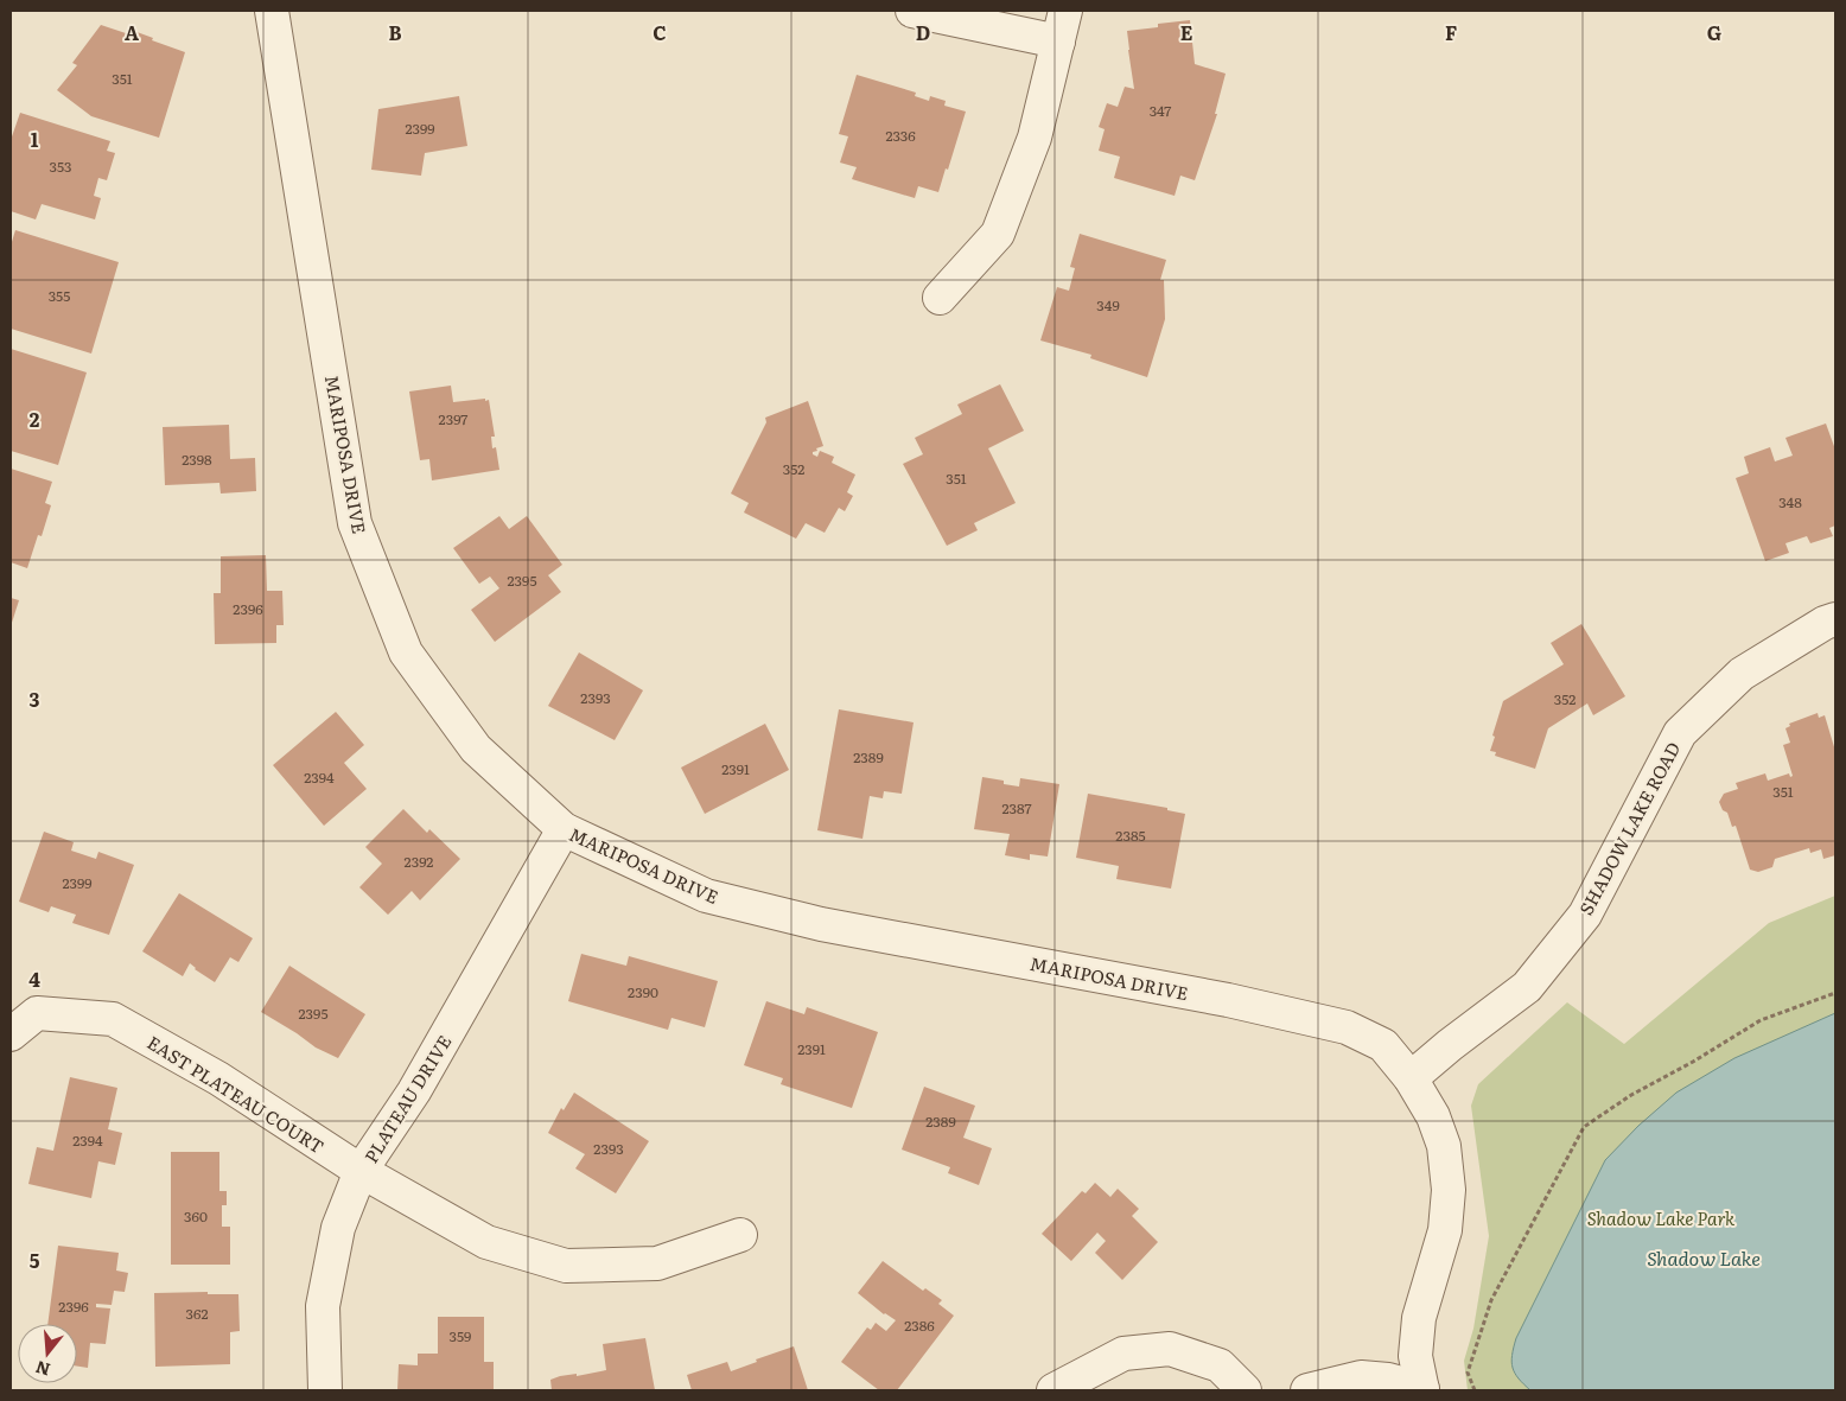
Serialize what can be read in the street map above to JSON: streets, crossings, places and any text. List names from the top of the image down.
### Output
{
  "streets": {
    "street": [
      "MARIPOSA DRIVE",
      "SHADOW LAKE ROAD",
      "EAST PLATEAU COURT",
      "PLATEAU DRIVE"
    ]
  },
  "crossings": [
    ["MARIPOSA DRIVE", "SHADOW LAKE ROAD"],
    ["MARIPOSA DRIVE", "PLATEAU DRIVE"],
    ["EAST PLATEAU COURT", "PLATEAU DRIVE"]
  ],
  "water": ["Shadow Lake"],
  "parks": ["Shadow Lake Park"],
  "house_numbers": [
    "351",
    "347",
    "2399",
    "2336",
    "353",
    "355",
    "349",
    "2397",
    "2398",
    "352",
    "351",
    "348",
    "2395",
    "2396",
    "2393",
    "352",
    "2389",
    "2391",
    "2394",
    "351",
    "2387",
    "2385",
    "2392",
    "2399",
    "2390",
    "2395",
    "2391",
    "2389",
    "2394",
    "2393",
    "360",
    "2396",
    "362",
    "2386",
    "359"
  ],
  "north": "bottom",
  "grid": {
    "columns": [
      "A",
      "B",
      "C",
      "D",
      "E",
      "F",
      "G"
    ],
    "rows": [
      "1",
      "2",
      "3",
      "4",
      "5"
    ]
  }
}
